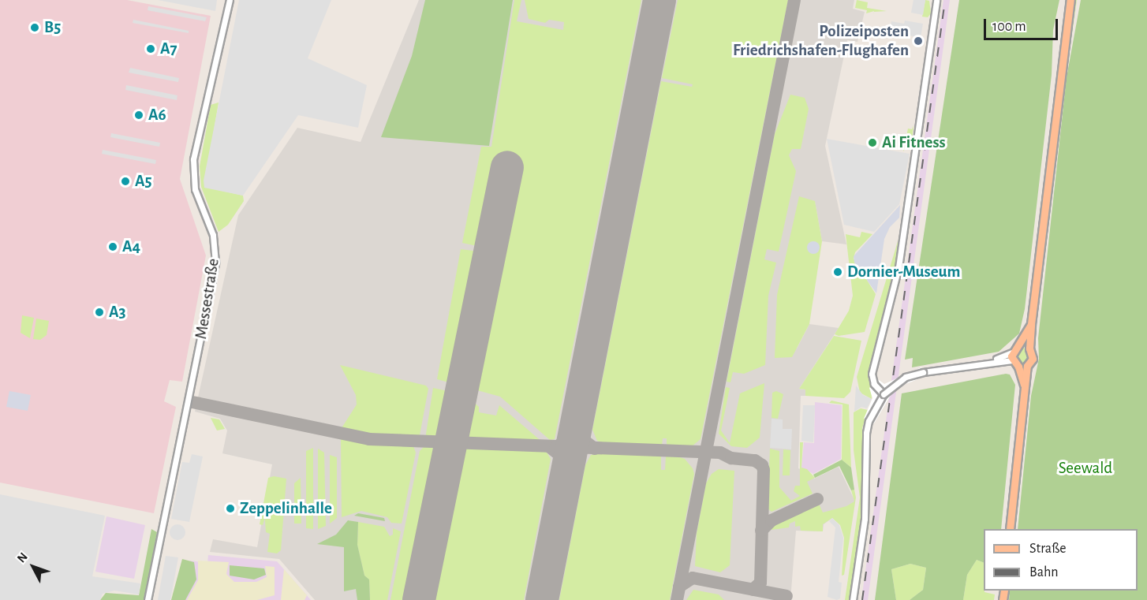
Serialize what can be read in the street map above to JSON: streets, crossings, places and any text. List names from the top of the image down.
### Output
{
  "streets": {
    "street": ["Messestraße"]
  },
  "parks": ["Seewald"],
  "places": [
    "B5",
    "Polizeiposten Friedrichshafen-Flughafen",
    "A7",
    "A6",
    "Ai Fitness",
    "A5",
    "A4",
    "Dornier-Museum",
    "A3",
    "Zeppelinhalle"
  ],
  "legend": ["Straße", "Bahn"],
  "scale_bar": "100 m",
  "north": "top left"
}
